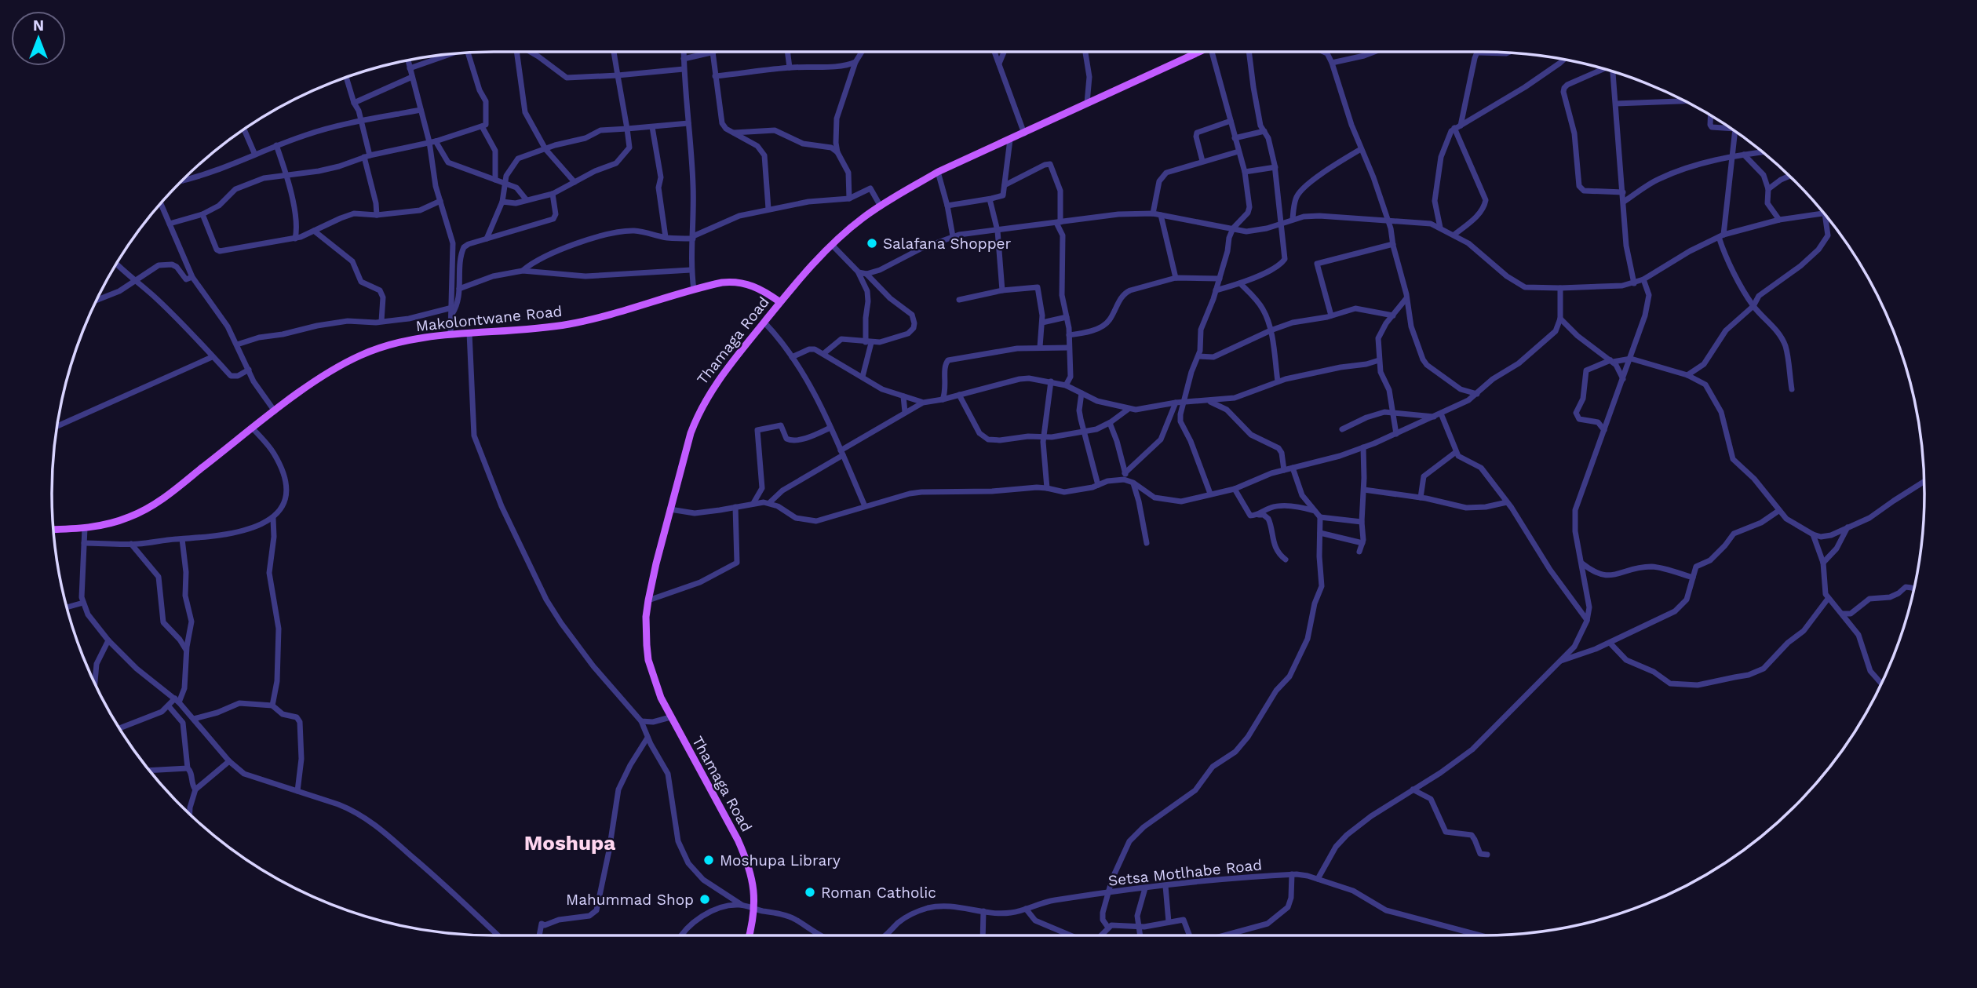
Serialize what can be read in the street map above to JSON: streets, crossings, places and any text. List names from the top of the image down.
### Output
{
  "streets": {
    "main road": ["Makolontwane Road", "Thamaga Road"],
    "street": ["Setsa Motlhabe Road"]
  },
  "crossings": [
    ["Makolontwane Road", "Thamaga Road"]
  ],
  "districts": ["Moshupa"],
  "places": [
    "Salafana Shopper",
    "Moshupa Library",
    "Roman Catholic",
    "Mahummad Shop"
  ],
  "north": "top"
}
